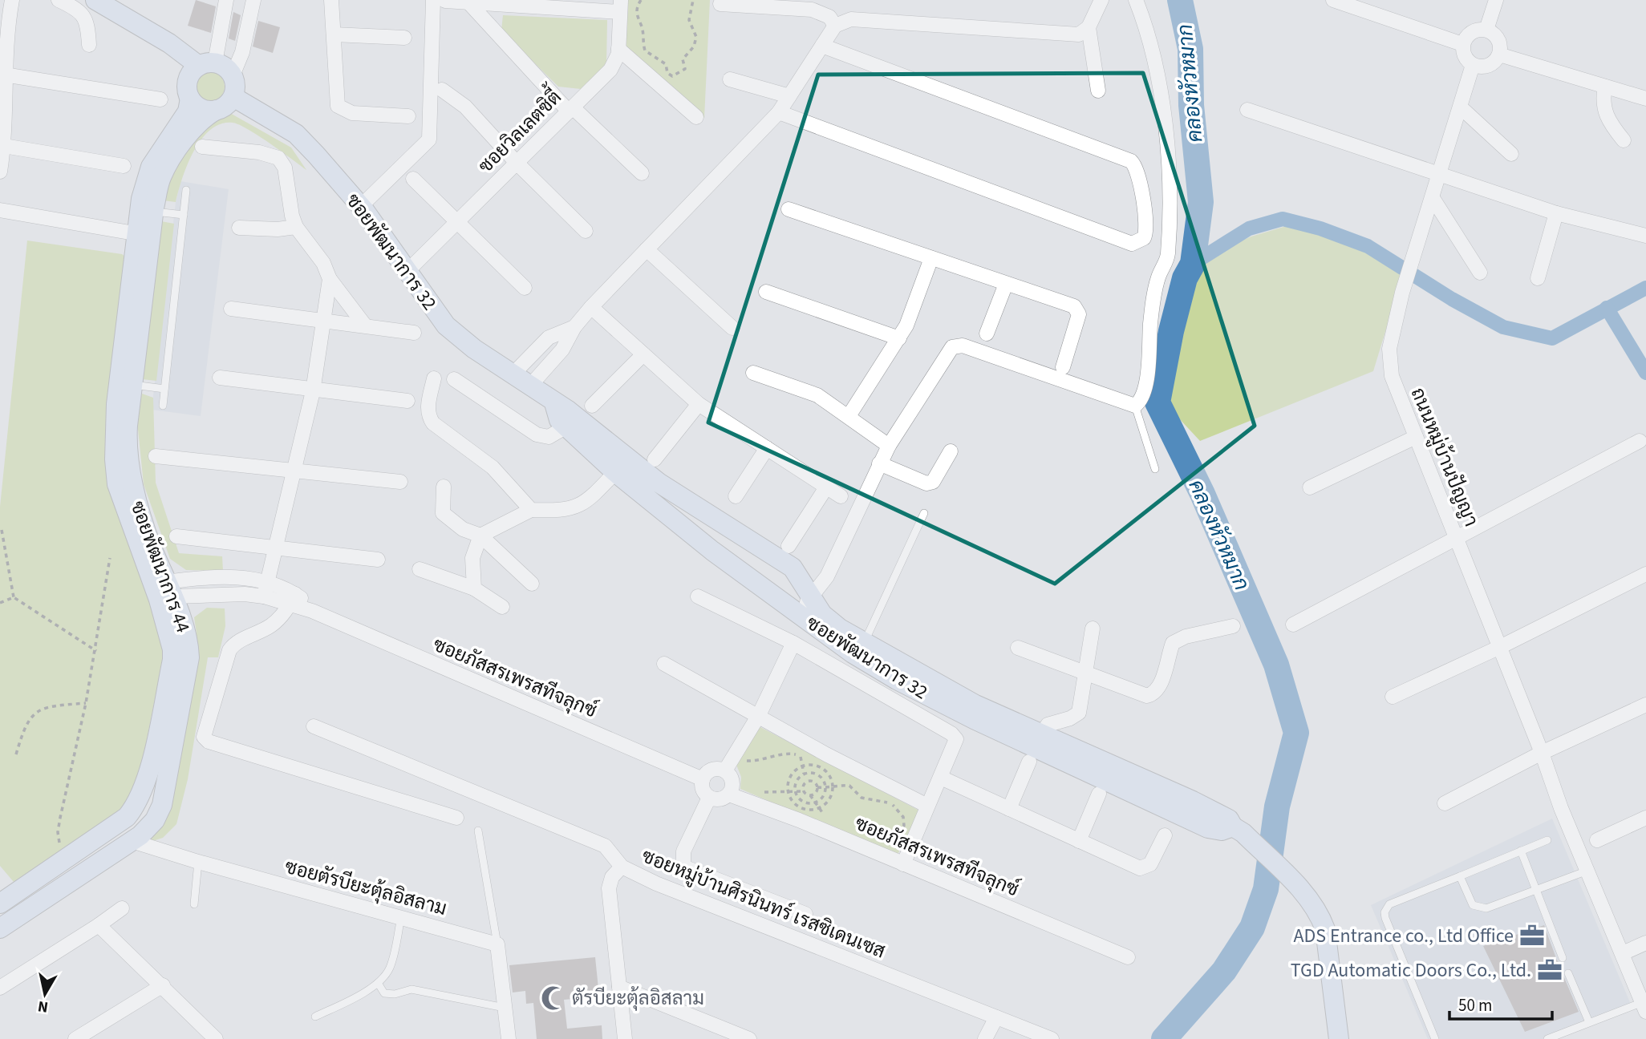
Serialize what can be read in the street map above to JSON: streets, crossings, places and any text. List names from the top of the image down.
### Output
{
  "streets": {
    "street": [
      "ซอยวิลเลตซิตี้",
      "ซอยพัฒนาการ 32",
      "ถนนหมู่บ้านปัญญา",
      "ซอยพัฒนาการ 44",
      "ซอยภัสสรเพรสทีจลุกซ์",
      "ซอยตัรบียะตุ้ลอิสลาม",
      "ซอยหมู่บ้านศิรนินทร์ เรสซิเดนเซส"
    ]
  },
  "crossings": [
    ["ซอยวิลเลตซิตี้", "ซอยพัฒนาการ 32"],
    ["ซอยพัฒนาการ 32", "ซอยพัฒนาการ 44"],
    ["ซอยพัฒนาการ 44", "ซอยภัสสรเพรสทีจลุกซ์"],
    ["ซอยพัฒนาการ 44", "ซอยตัรบียะตุ้ลอิสลาม"]
  ],
  "water": ["คลองหัวหมาก"],
  "places": {
    "office": ["ADS Entrance co., Ltd Office", "TGD Automatic Doors Co., Ltd."],
    "mosque": ["ตัรบียะตุ้ลอิสลาม"]
  },
  "scale_bar": "50 m",
  "north": "bottom"
}
